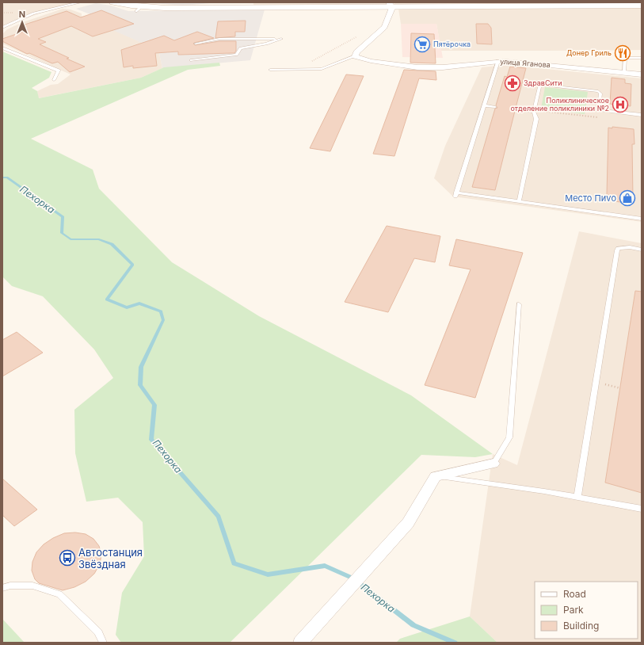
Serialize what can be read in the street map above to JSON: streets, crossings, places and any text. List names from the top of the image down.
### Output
{
  "streets": {
    "street": ["улица Яганова"]
  },
  "water": ["Пехорка"],
  "places": {
    "supermarket": ["Пятёрочка"],
    "restaurant": ["Донер Гриль"],
    "pharmacy": ["ЗдравСити"],
    "hospital": ["Поликлиническое отделение поликлиники №2"],
    "shop": ["Место Пиvо"],
    "bus stop": ["Автостанция Звёздная"]
  },
  "legend": ["Road", "Park", "Building"],
  "north": "top"
}
